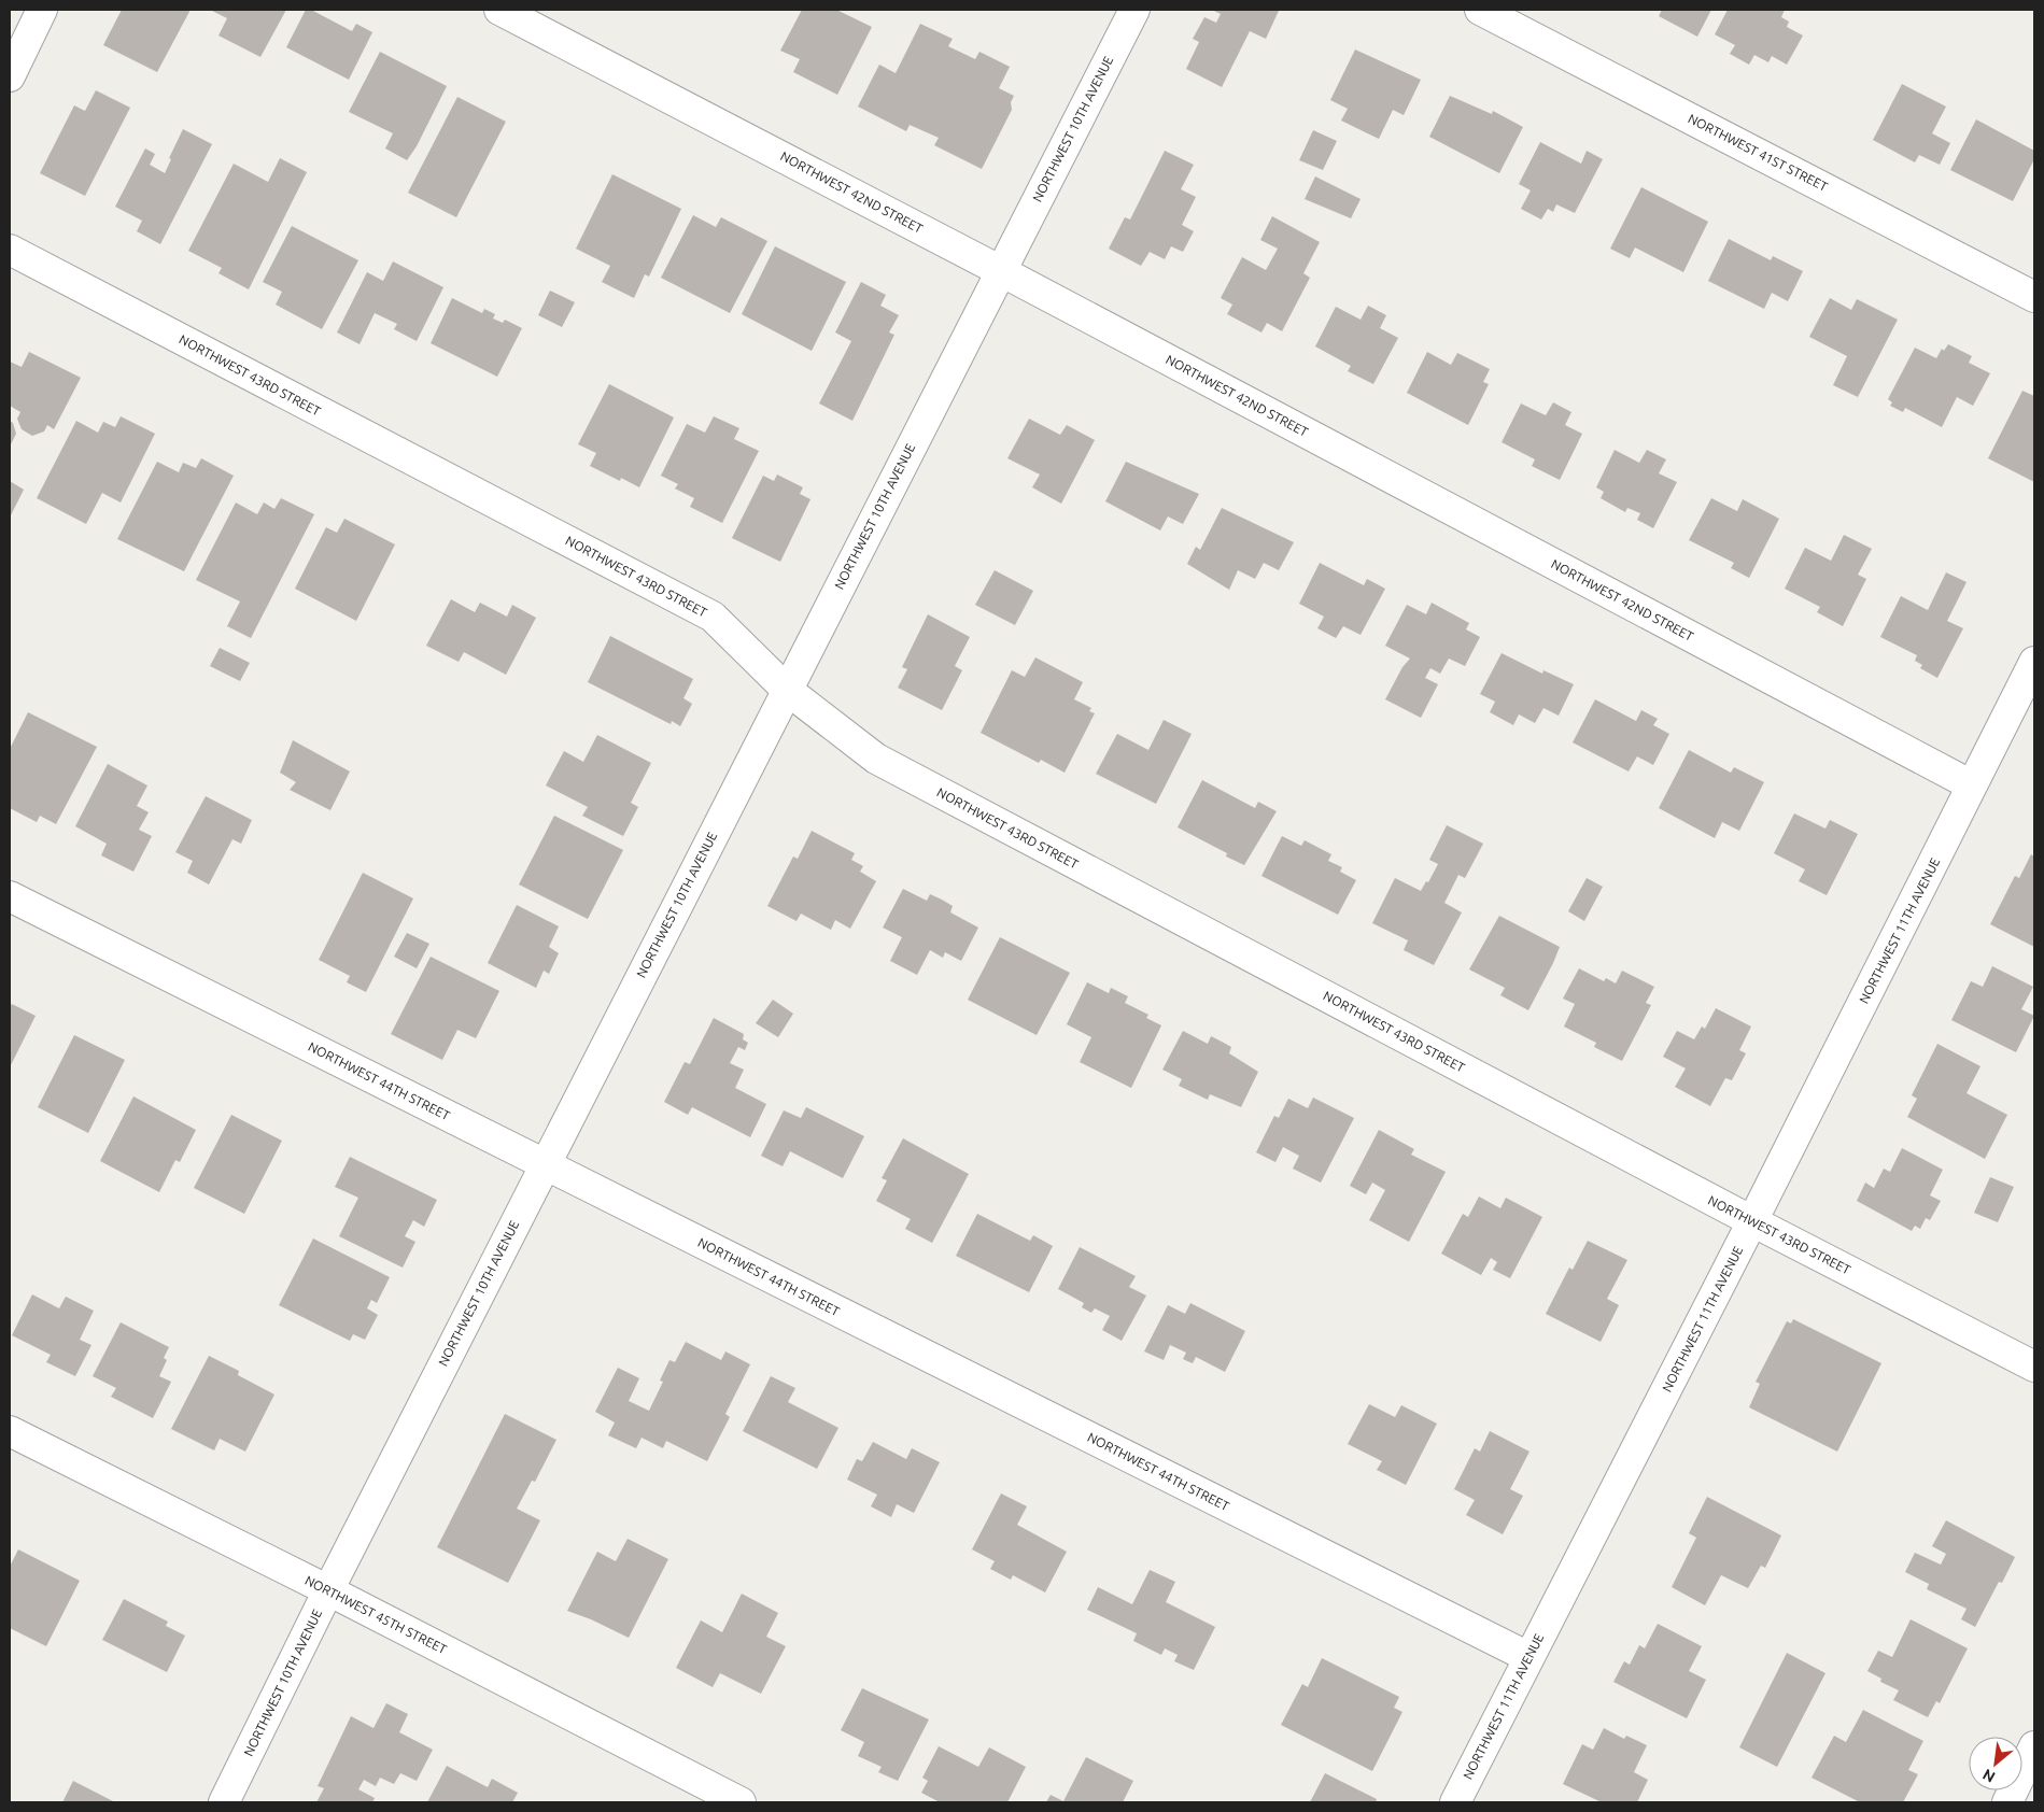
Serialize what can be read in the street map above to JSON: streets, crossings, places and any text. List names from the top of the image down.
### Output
{
  "streets": {
    "street": [
      "NORTHWEST 10TH AVENUE",
      "NORTHWEST 41ST STREET",
      "NORTHWEST 42ND STREET",
      "NORTHWEST 43RD STREET",
      "NORTHWEST 11TH AVENUE",
      "NORTHWEST 44TH STREET",
      "NORTHWEST 45TH STREET"
    ]
  },
  "crossings": [
    ["NORTHWEST 10TH AVENUE", "NORTHWEST 42ND STREET"],
    ["NORTHWEST 10TH AVENUE", "NORTHWEST 43RD STREET"],
    ["NORTHWEST 10TH AVENUE", "NORTHWEST 44TH STREET"],
    ["NORTHWEST 10TH AVENUE", "NORTHWEST 45TH STREET"],
    ["NORTHWEST 42ND STREET", "NORTHWEST 11TH AVENUE"],
    ["NORTHWEST 43RD STREET", "NORTHWEST 11TH AVENUE"],
    ["NORTHWEST 11TH AVENUE", "NORTHWEST 44TH STREET"]
  ],
  "north": "bottom left"
}
